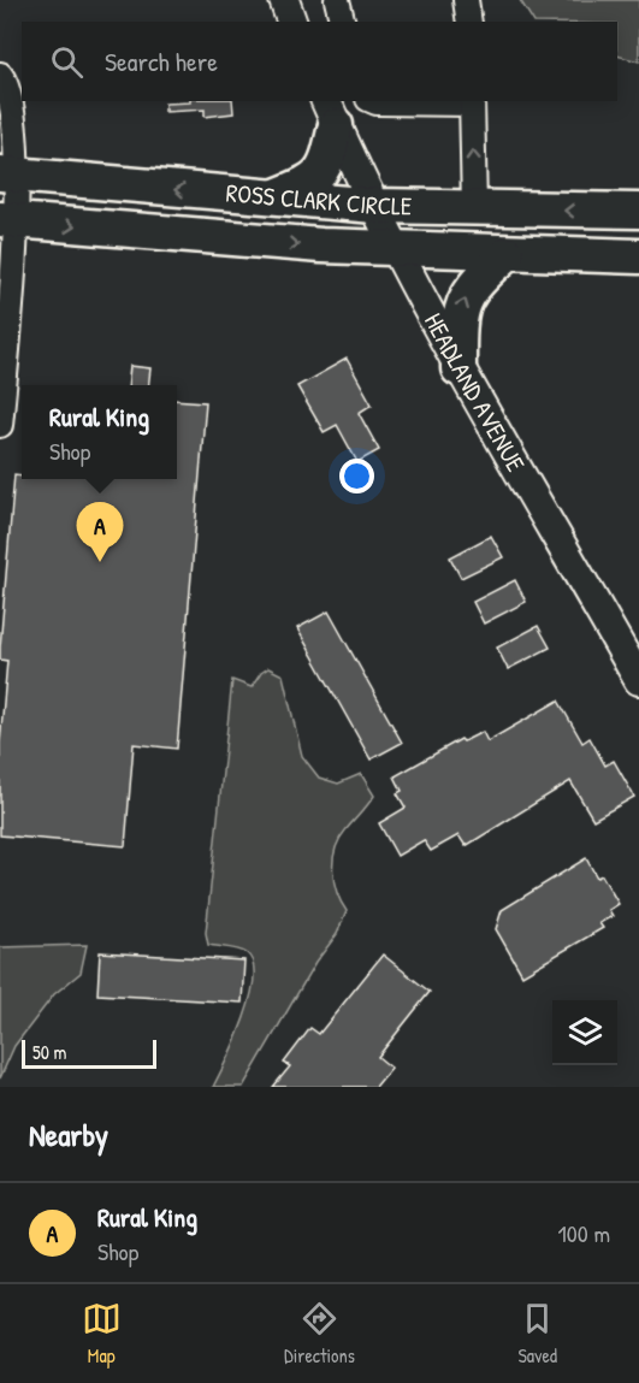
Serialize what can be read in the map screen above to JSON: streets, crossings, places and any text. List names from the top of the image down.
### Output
{
  "streets": {
    "highway": ["ROSS CLARK CIRCLE"],
    "main road": ["HEADLAND AVENUE"]
  },
  "crossings": [
    ["ROSS CLARK CIRCLE", "HEADLAND AVENUE"]
  ],
  "scale_bar": "50 m",
  "page": {
    "search": "Search here",
    "popup": ["Rural King", "Shop"],
    "pins": "A",
    "scale": "50 m",
    "heading": "Nearby",
    "list": [
      {
        "mark": "A",
        "name": "Rural King",
        "note": "Shop",
        "value": "100 m"
      }
    ],
    "nav": ["Map", "Directions", "Saved"]
  }
}
